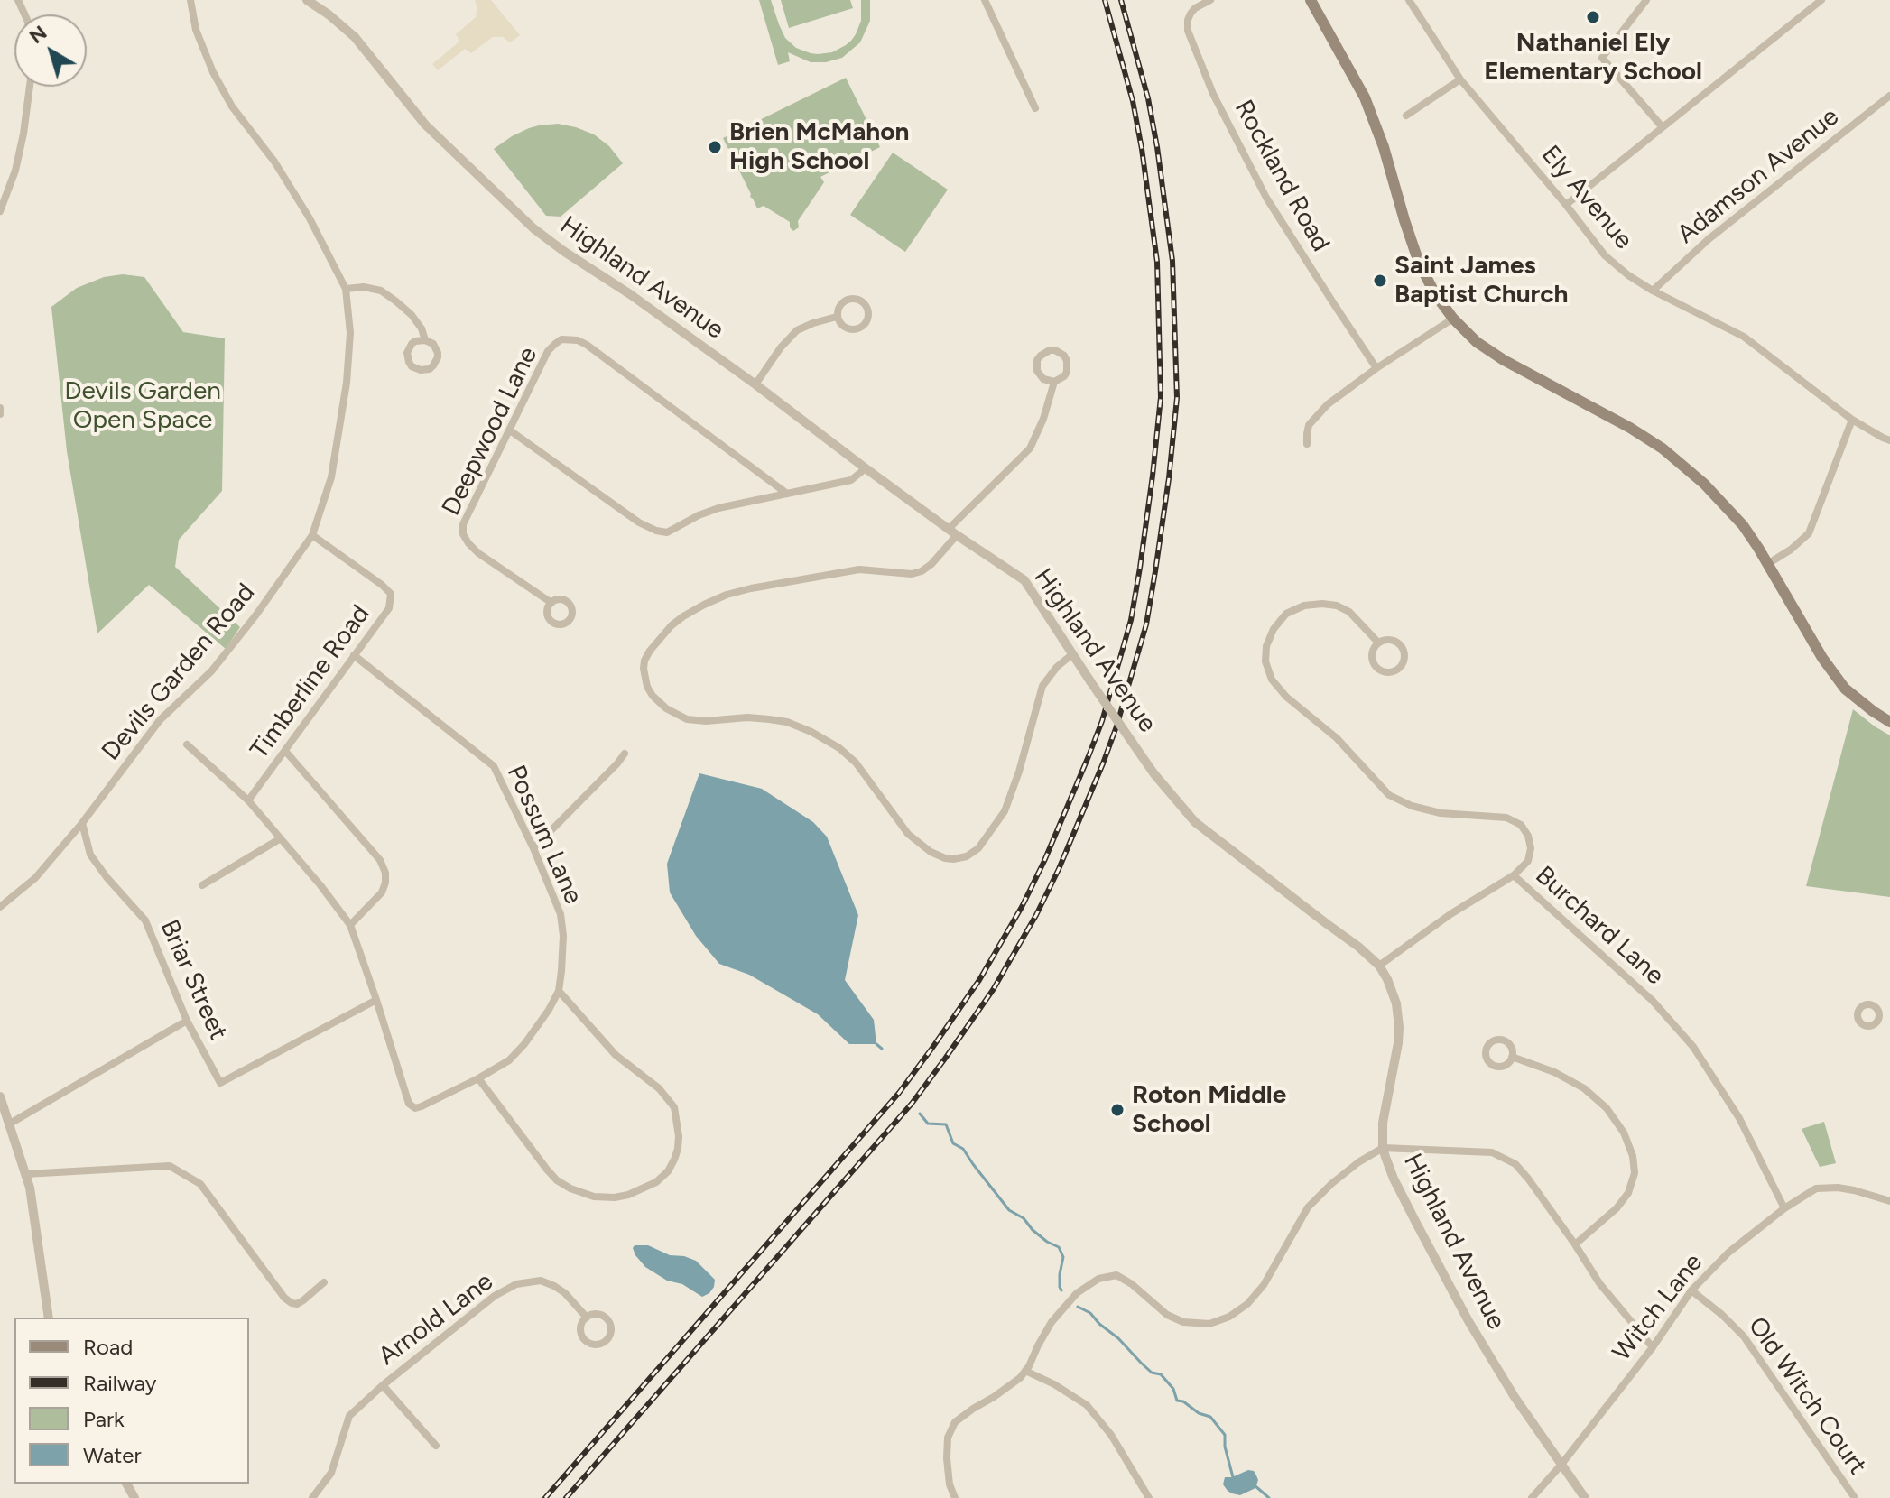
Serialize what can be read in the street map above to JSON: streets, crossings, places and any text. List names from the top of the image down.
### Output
{
  "streets": {
    "street": [
      "Rockland Road",
      "Adamson Avenue",
      "Ely Avenue",
      "Highland Avenue",
      "Deepwood Lane",
      "Devils Garden Road",
      "Timberline Road",
      "Possum Lane",
      "Burchard Lane",
      "Briar Street",
      "Witch Lane",
      "Arnold Lane",
      "Old Witch Court"
    ]
  },
  "crossings": [
    ["Adamson Avenue", "Ely Avenue"],
    ["Highland Avenue", "Witch Lane"],
    ["Devils Garden Road", "Timberline Road"],
    ["Devils Garden Road", "Briar Street"],
    ["Timberline Road", "Possum Lane"],
    ["Possum Lane", "Briar Street"],
    ["Burchard Lane", "Witch Lane"],
    ["Witch Lane", "Old Witch Court"]
  ],
  "parks": ["Devils Garden Open Space"],
  "places": [
    "Nathaniel Ely Elementary School",
    "Brien McMahon High School",
    "Saint James Baptist Church",
    "Roton Middle School"
  ],
  "legend": [
    "Road",
    "Railway",
    "Park",
    "Water"
  ],
  "north": "top left"
}
